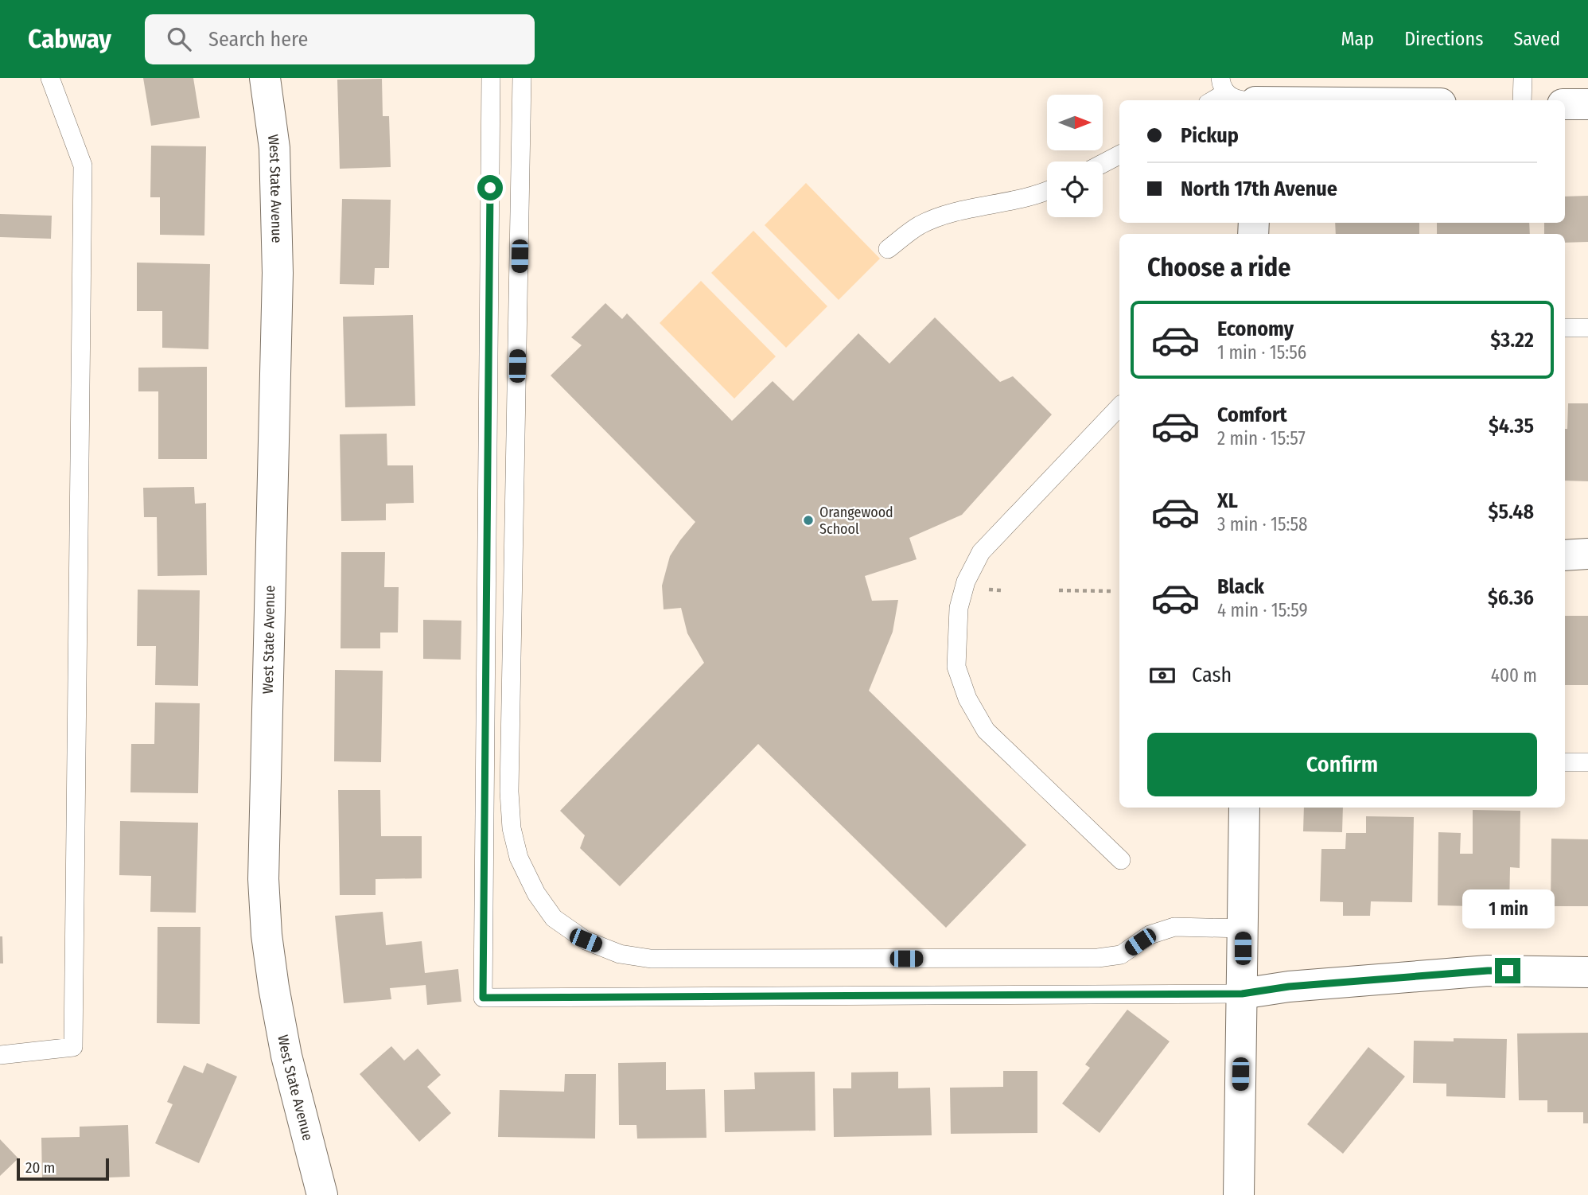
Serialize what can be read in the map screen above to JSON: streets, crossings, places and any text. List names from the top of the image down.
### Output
{
  "streets": {
    "street": ["West State Avenue"]
  },
  "places": ["Orangewood School"],
  "scale_bar": "20 m",
  "north": "right",
  "page": {
    "header": "Cabway",
    "search": "Search here",
    "nav": ["Map", "Directions", "Saved"],
    "banner": ["Pickup", "North 17th Avenue"],
    "heading": "Choose a ride",
    "list": [
      {
        "name": "Economy",
        "note": "1 min · 15:56",
        "value": "$3.22"
      },
      {
        "name": "Comfort",
        "note": "2 min · 15:57",
        "value": "$4.35"
      },
      {
        "name": "XL",
        "note": "3 min · 15:58",
        "value": "$5.48"
      },
      {
        "name": "Black",
        "note": "4 min · 15:59",
        "value": "$6.36"
      }
    ],
    "pay": ["Cash", "400 m"],
    "buttons": "Confirm",
    "bubble": "1 min",
    "scale": "20 m"
  }
}
